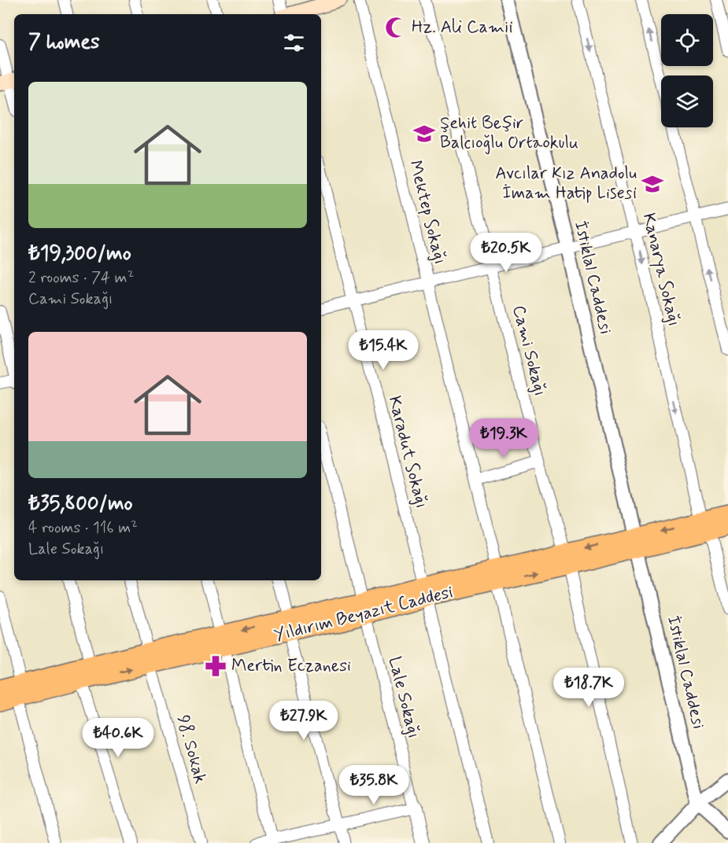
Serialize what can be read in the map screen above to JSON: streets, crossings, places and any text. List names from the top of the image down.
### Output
{
  "streets": {
    "main road": ["Yıldırım Beyazıt Caddesi"],
    "street": [
      "Mektep Sokağı",
      "Kanarya Sokağı",
      "İstiklal Caddesi",
      "Cami Sokağı",
      "Karadut Sokağı",
      "Lale Sokağı",
      "98. Sokak"
    ]
  },
  "crossings": [
    ["Mektep Sokağı", "Yıldırım Beyazıt Caddesi"],
    ["Kanarya Sokağı", "Yıldırım Beyazıt Caddesi"],
    ["İstiklal Caddesi", "Yıldırım Beyazıt Caddesi"],
    ["Cami Sokağı", "Yıldırım Beyazıt Caddesi"],
    ["Karadut Sokağı", "Yıldırım Beyazıt Caddesi"],
    ["Yıldırım Beyazıt Caddesi", "Lale Sokağı"],
    ["Yıldırım Beyazıt Caddesi", "98. Sokak"]
  ],
  "places": {
    "mosque": ["Hz. Ali Camii"],
    "school or university": ["Şehit Beşir Balcıoğlu Ortaokulu", "Avcılar Kız Anadolu İmam Hatip Lisesi"],
    "pharmacy": ["Mertin Eczanesi"]
  },
  "page": {
    "heading": "7 homes",
    "list": [
      {
        "name": "₺19,300/mo",
        "note": "2 rooms · 74 m² · Cami Sokağı"
      },
      {
        "name": "₺35,800/mo",
        "note": "4 rooms · 116 m² · Lale Sokağı"
      }
    ],
    "price": [
      "₺20.5K",
      "₺15.4K",
      "₺19.3K",
      "₺18.7K",
      "₺27.9K",
      "₺40.6K",
      "₺35.8K"
    ]
  }
}
